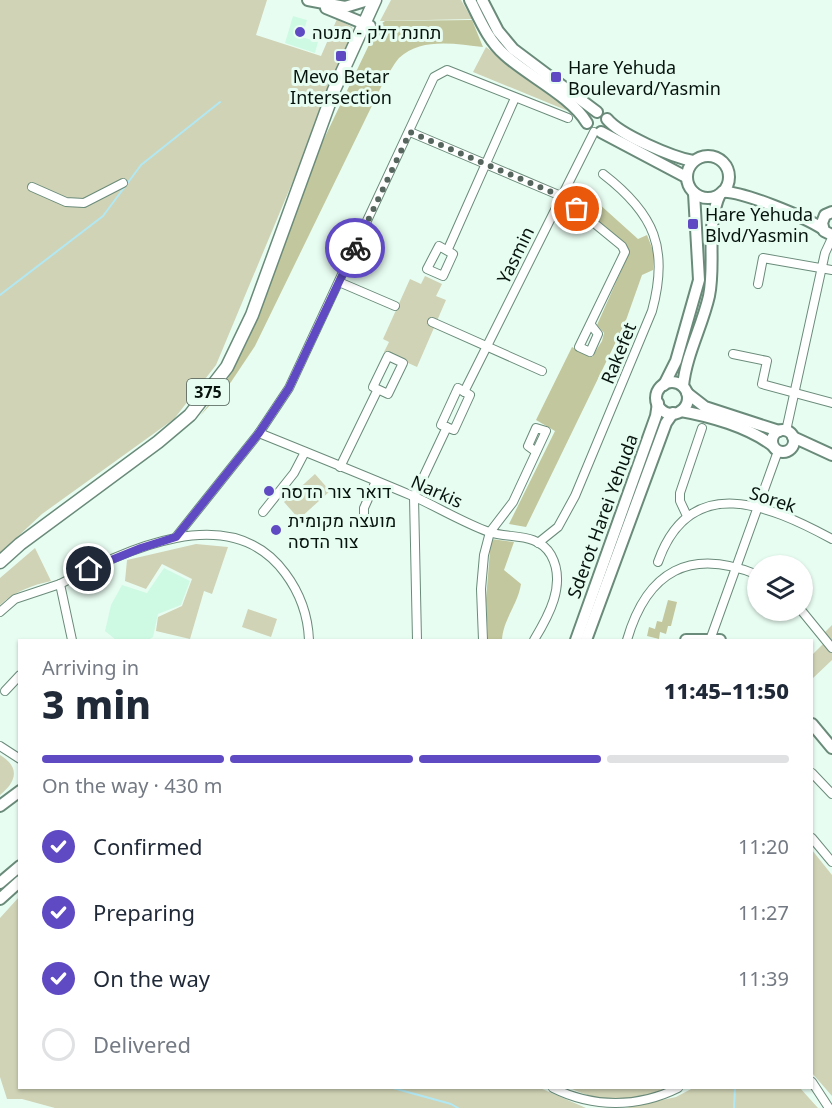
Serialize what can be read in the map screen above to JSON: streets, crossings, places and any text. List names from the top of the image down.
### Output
{
  "streets": {
    "main road": ["375"],
    "street": [
      "Yasmin",
      "Rakefet",
      "Narkis",
      "Sorek",
      "Sderot Harei Yehuda"
    ]
  },
  "crossings": [
    ["Yasmin", "Narkis"],
    ["Rakefet", "Narkis"]
  ],
  "places": {
    "other": ["תחנת דלק - מנטה", "דואר צור הדסה", "מועצה מקומית צור הדסה"],
    "transit": ["Mevo Betar Intersection", "Hare Yehuda Boulevard/Yasmin", "Hare Yehuda Blvd/Yasmin"]
  },
  "page": {
    "heading": ["3 min", "Arriving in", "11:45–11:50"],
    "bar": "On the way · 430 m",
    "list": [
      ["Confirmed", "11:20"],
      ["Preparing", "11:27"],
      ["On the way", "11:39"],
      "Delivered"
    ]
  }
}
